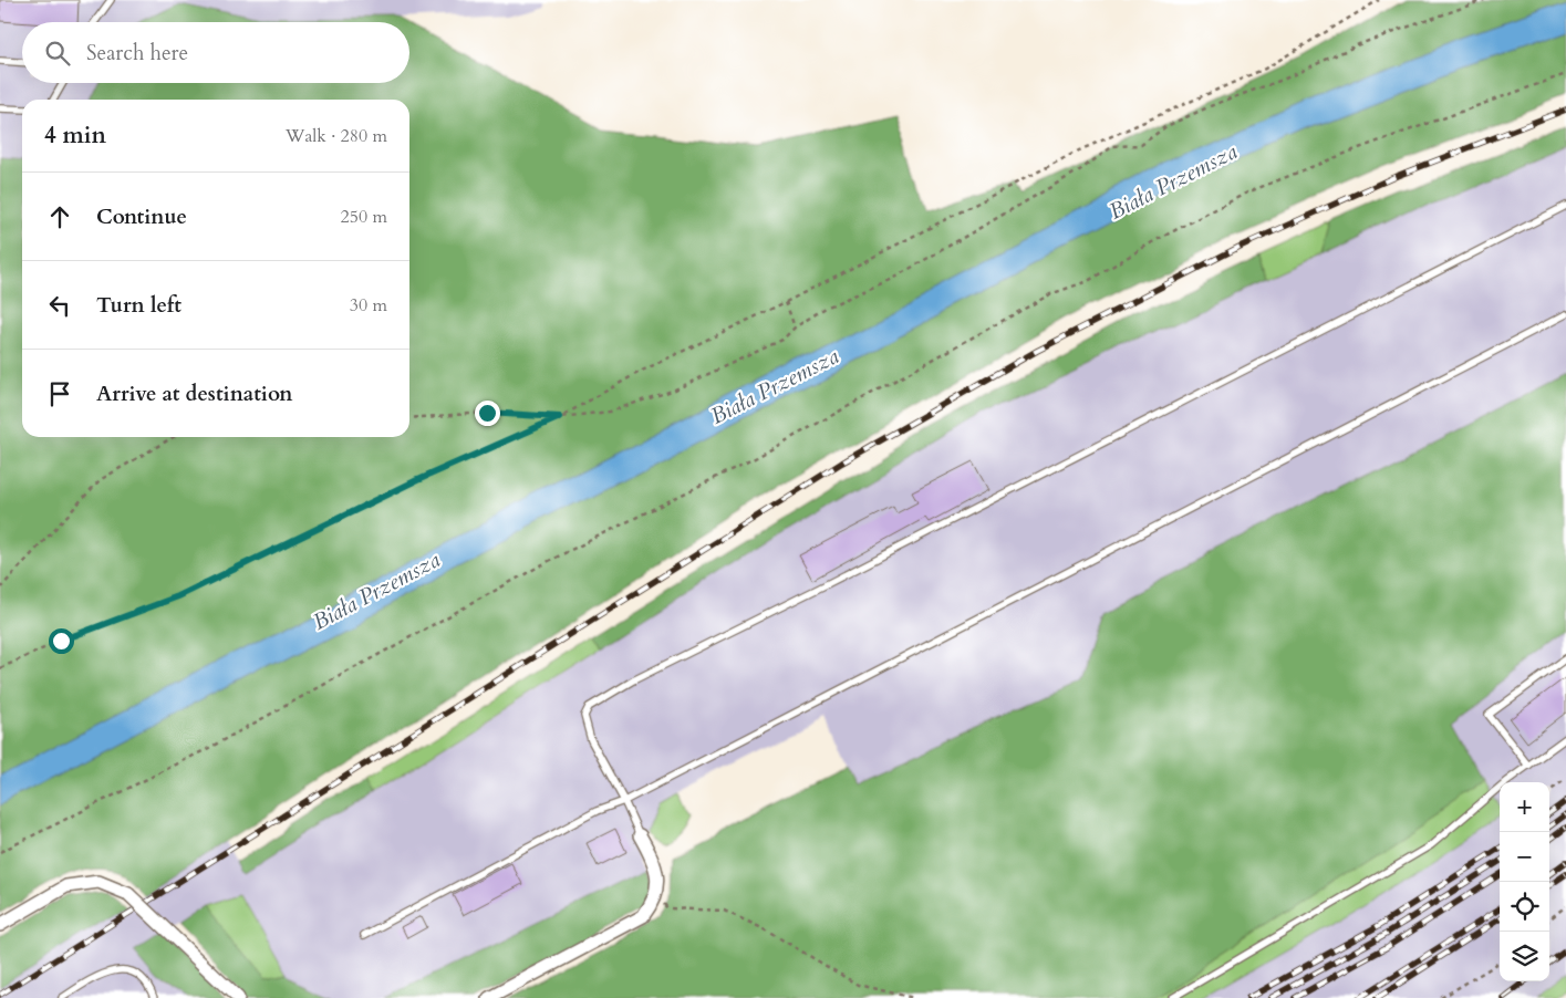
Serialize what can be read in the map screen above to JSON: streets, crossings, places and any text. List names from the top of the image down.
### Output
{
  "water": ["Biała Przemsza"],
  "page": {
    "search": "Search here",
    "heading": ["4 min", "Walk · 280 m"],
    "list": [
      ["Continue", "250 m"],
      ["Turn left", "30 m"],
      "Arrive at destination"
    ],
    "map_buttons": ["+", "−"]
  }
}
